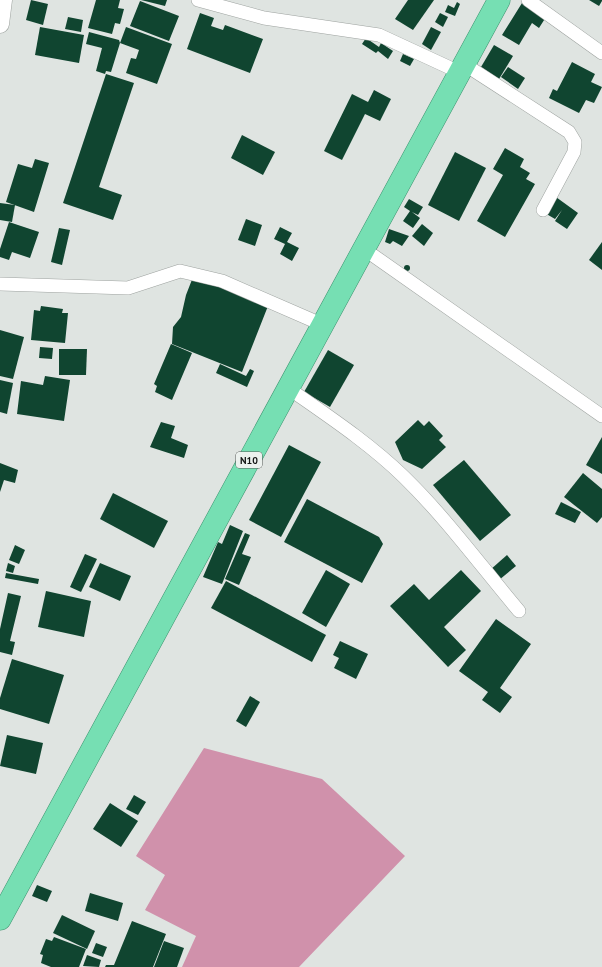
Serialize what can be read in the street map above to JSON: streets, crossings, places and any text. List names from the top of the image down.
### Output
{
  "streets": {
    "highway": ["N10"]
  }
}
